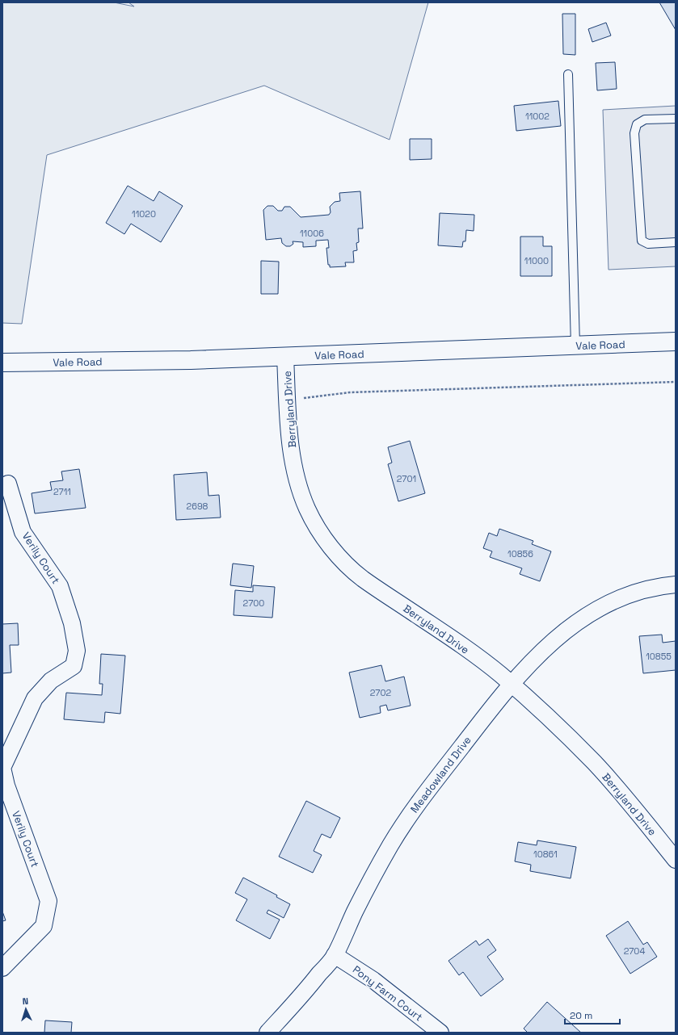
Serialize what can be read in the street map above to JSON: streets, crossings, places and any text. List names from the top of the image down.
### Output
{
  "streets": {
    "main road": ["Vale Road"],
    "street": [
      "Berryland Drive",
      "Verily Court",
      "Meadowland Drive",
      "Pony Farm Court"
    ]
  },
  "crossings": [
    ["Vale Road", "Berryland Drive"],
    ["Berryland Drive", "Meadowland Drive"],
    ["Meadowland Drive", "Pony Farm Court"]
  ],
  "house_numbers": [
    "11002",
    "11020",
    "11006",
    "11000",
    "2701",
    "2711",
    "2698",
    "10856",
    "2700",
    "10855",
    "2702",
    "10861",
    "2704"
  ],
  "scale_bar": "20 m",
  "north": "top"
}
